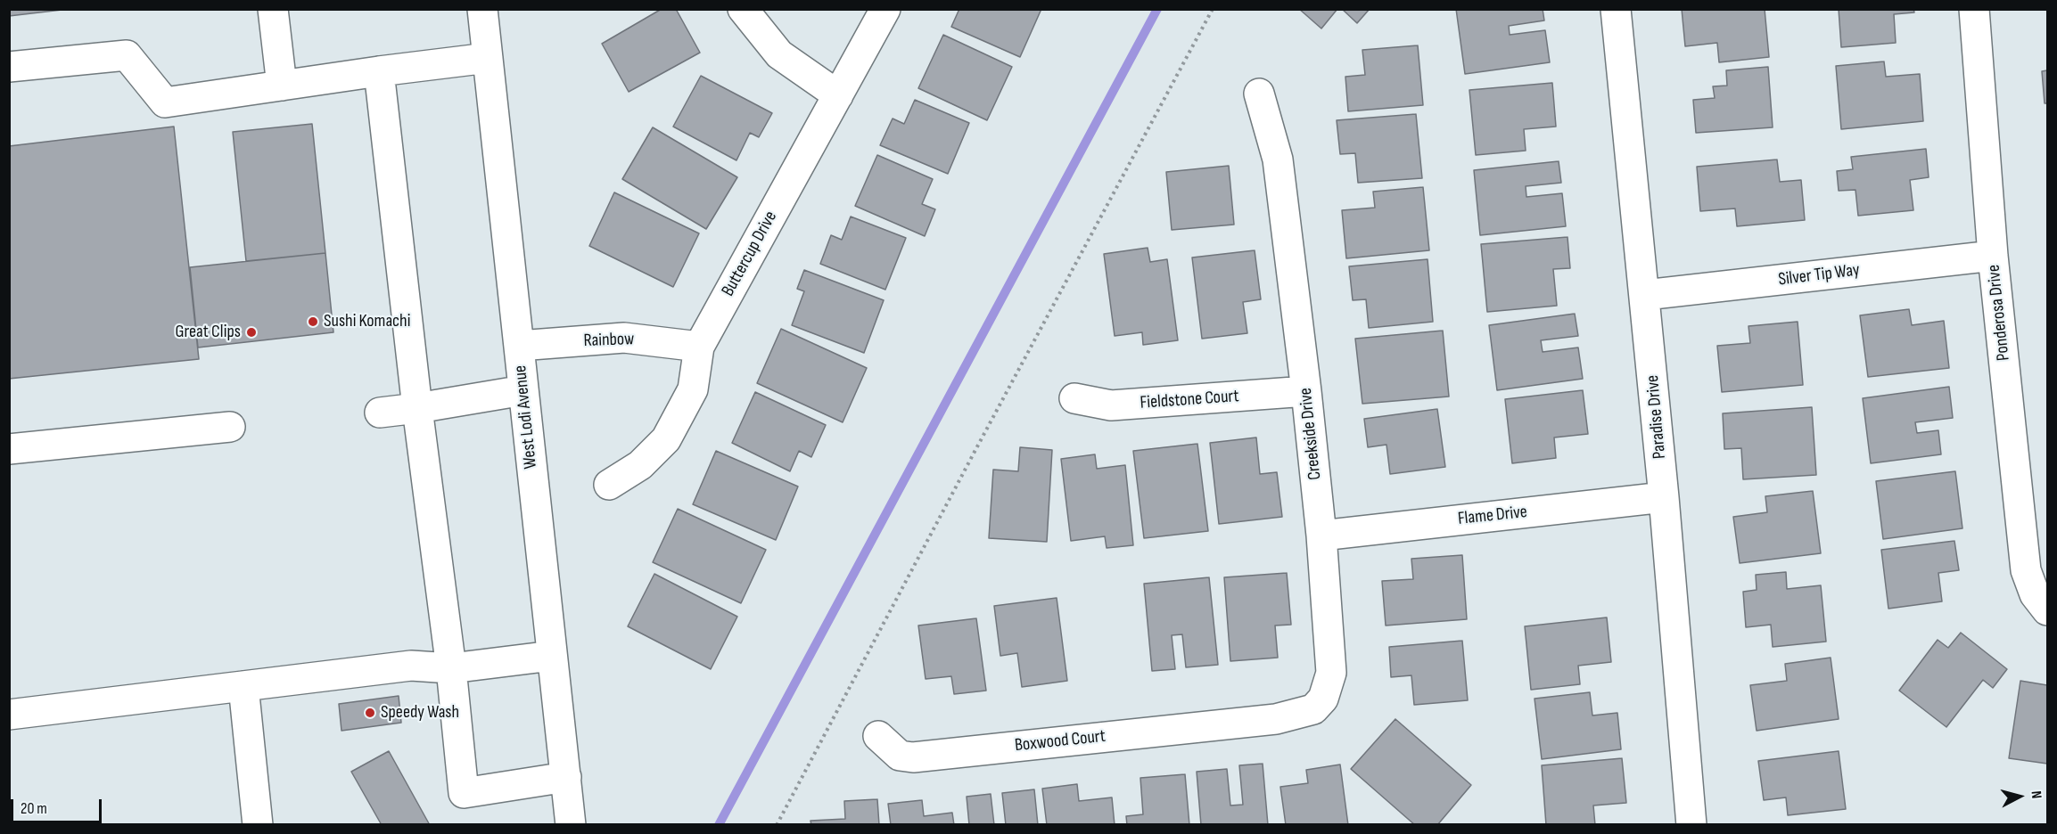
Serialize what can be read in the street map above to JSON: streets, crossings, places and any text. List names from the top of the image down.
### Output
{
  "streets": {
    "street": [
      "Buttercup Drive",
      "Silver Tip Way",
      "Ponderosa Drive",
      "Rainbow",
      "Fieldstone Court",
      "West Lodi Avenue",
      "Paradise Drive",
      "Creekside Drive",
      "Flame Drive",
      "Boxwood Court"
    ]
  },
  "crossings": [
    ["Buttercup Drive", "Rainbow"],
    ["Silver Tip Way", "Ponderosa Drive"],
    ["Silver Tip Way", "Paradise Drive"],
    ["Rainbow", "West Lodi Avenue"],
    ["Fieldstone Court", "Creekside Drive"],
    ["Paradise Drive", "Flame Drive"],
    ["Creekside Drive", "Flame Drive"],
    ["Creekside Drive", "Boxwood Court"]
  ],
  "places": ["Sushi Komachi", "Great Clips", "Speedy Wash"],
  "scale_bar": "20 m",
  "north": "right"
}
